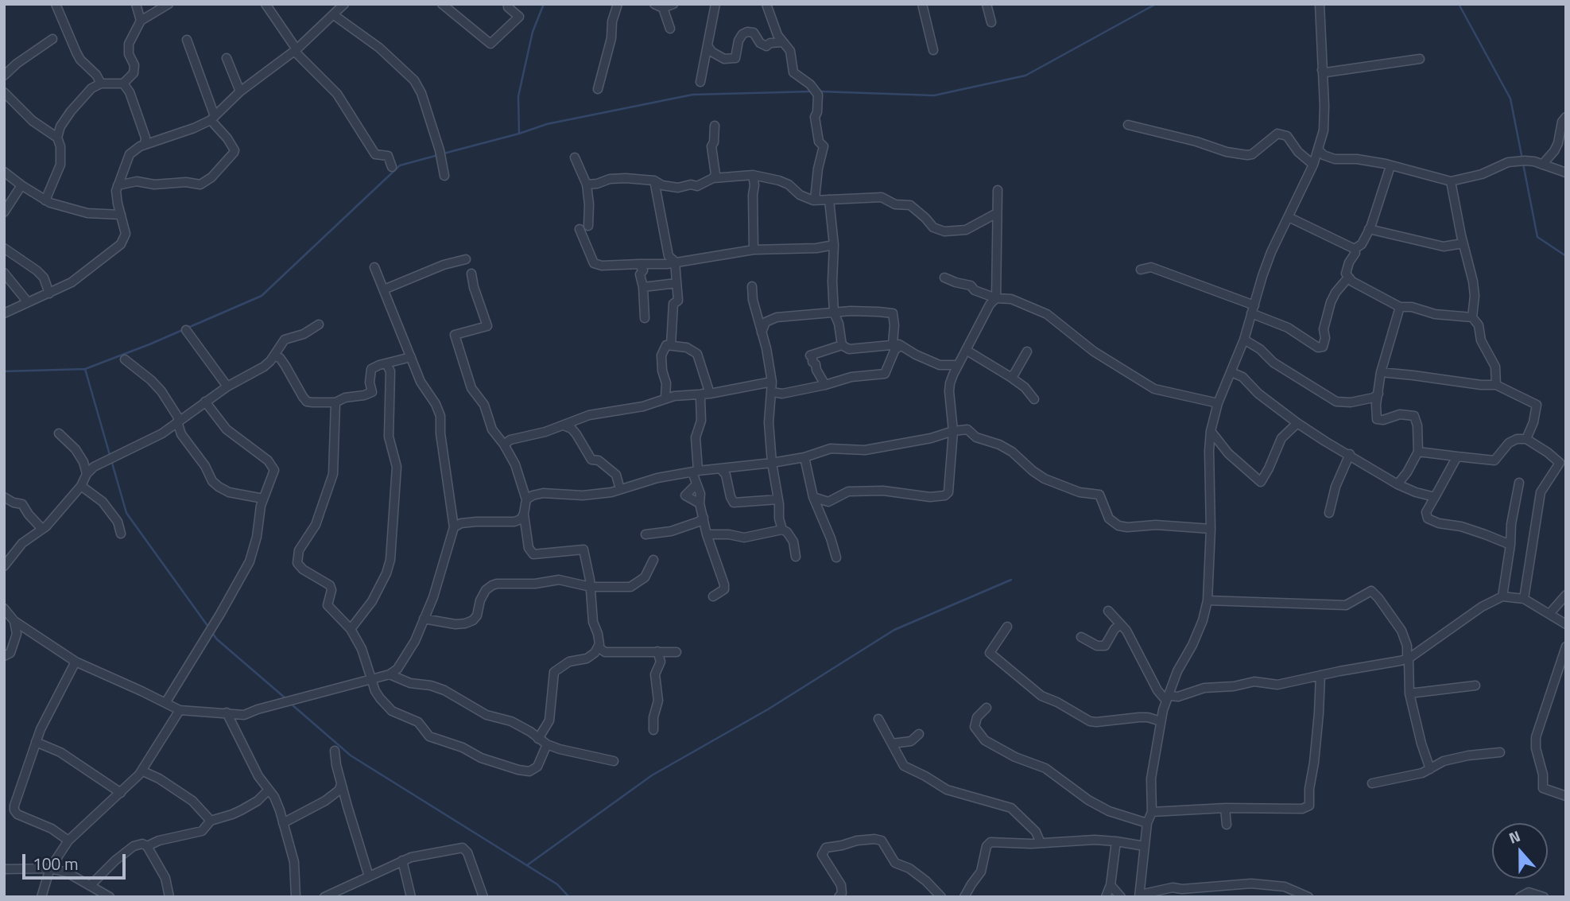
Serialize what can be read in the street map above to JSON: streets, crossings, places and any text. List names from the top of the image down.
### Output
{
  "scale_bar": "100 m",
  "north": "top"
}
